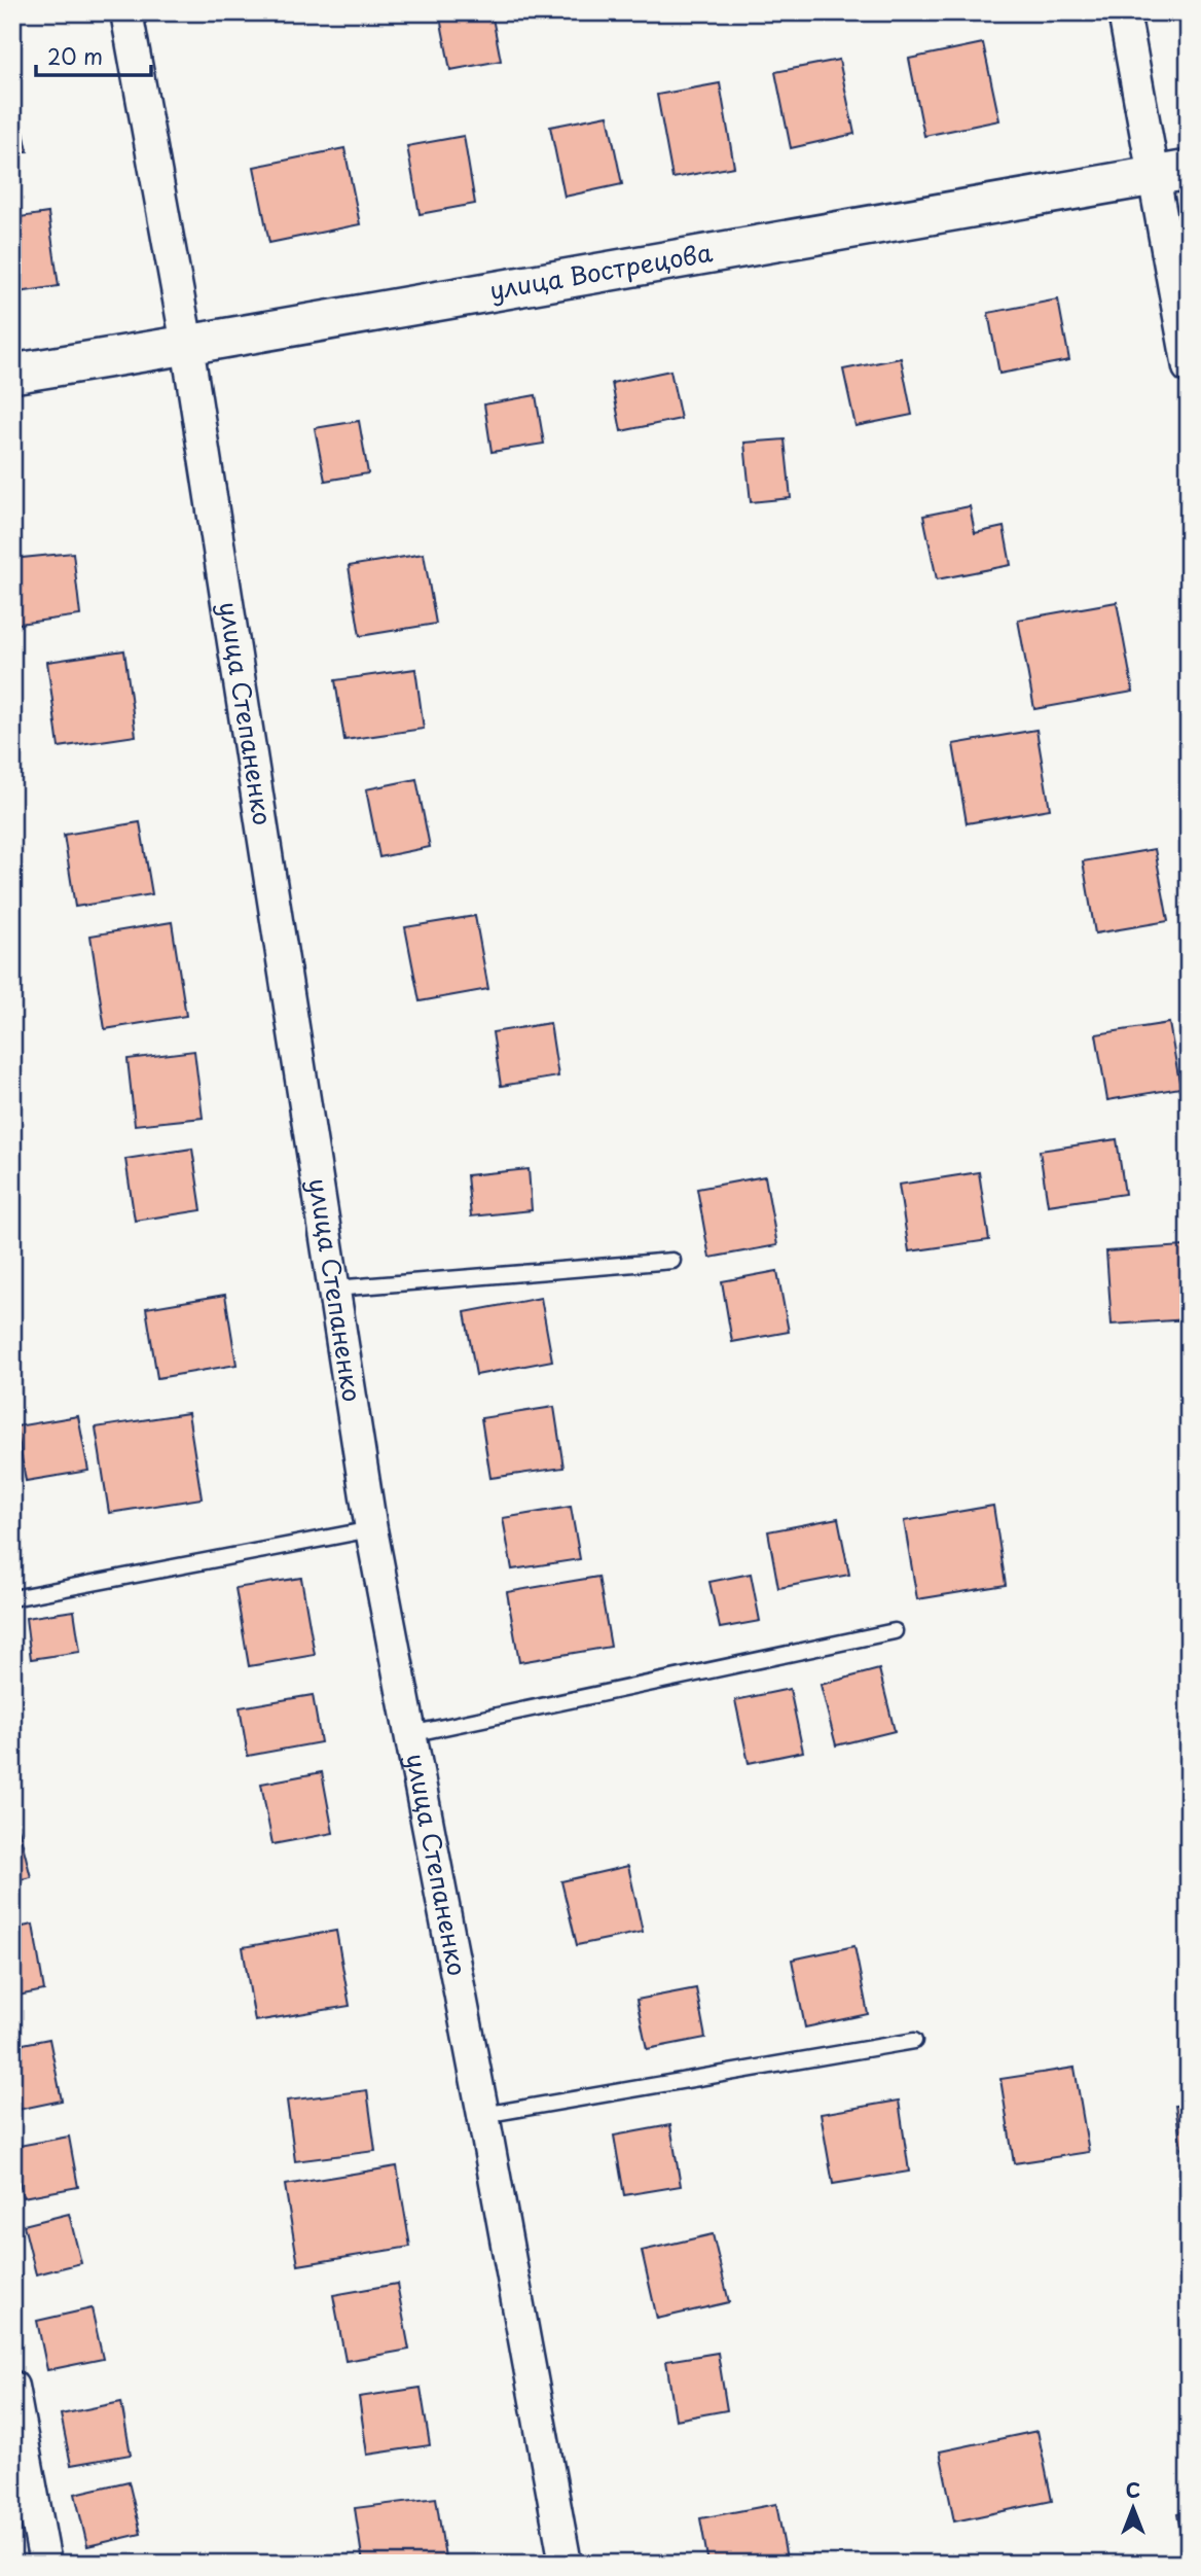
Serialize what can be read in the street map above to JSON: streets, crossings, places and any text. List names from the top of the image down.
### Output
{
  "streets": {
    "street": ["улица Вострецова", "улица Степаненко"]
  },
  "crossings": [
    ["улица Вострецова", "улица Степаненко"]
  ],
  "scale_bar": "20 m",
  "north": "top"
}
